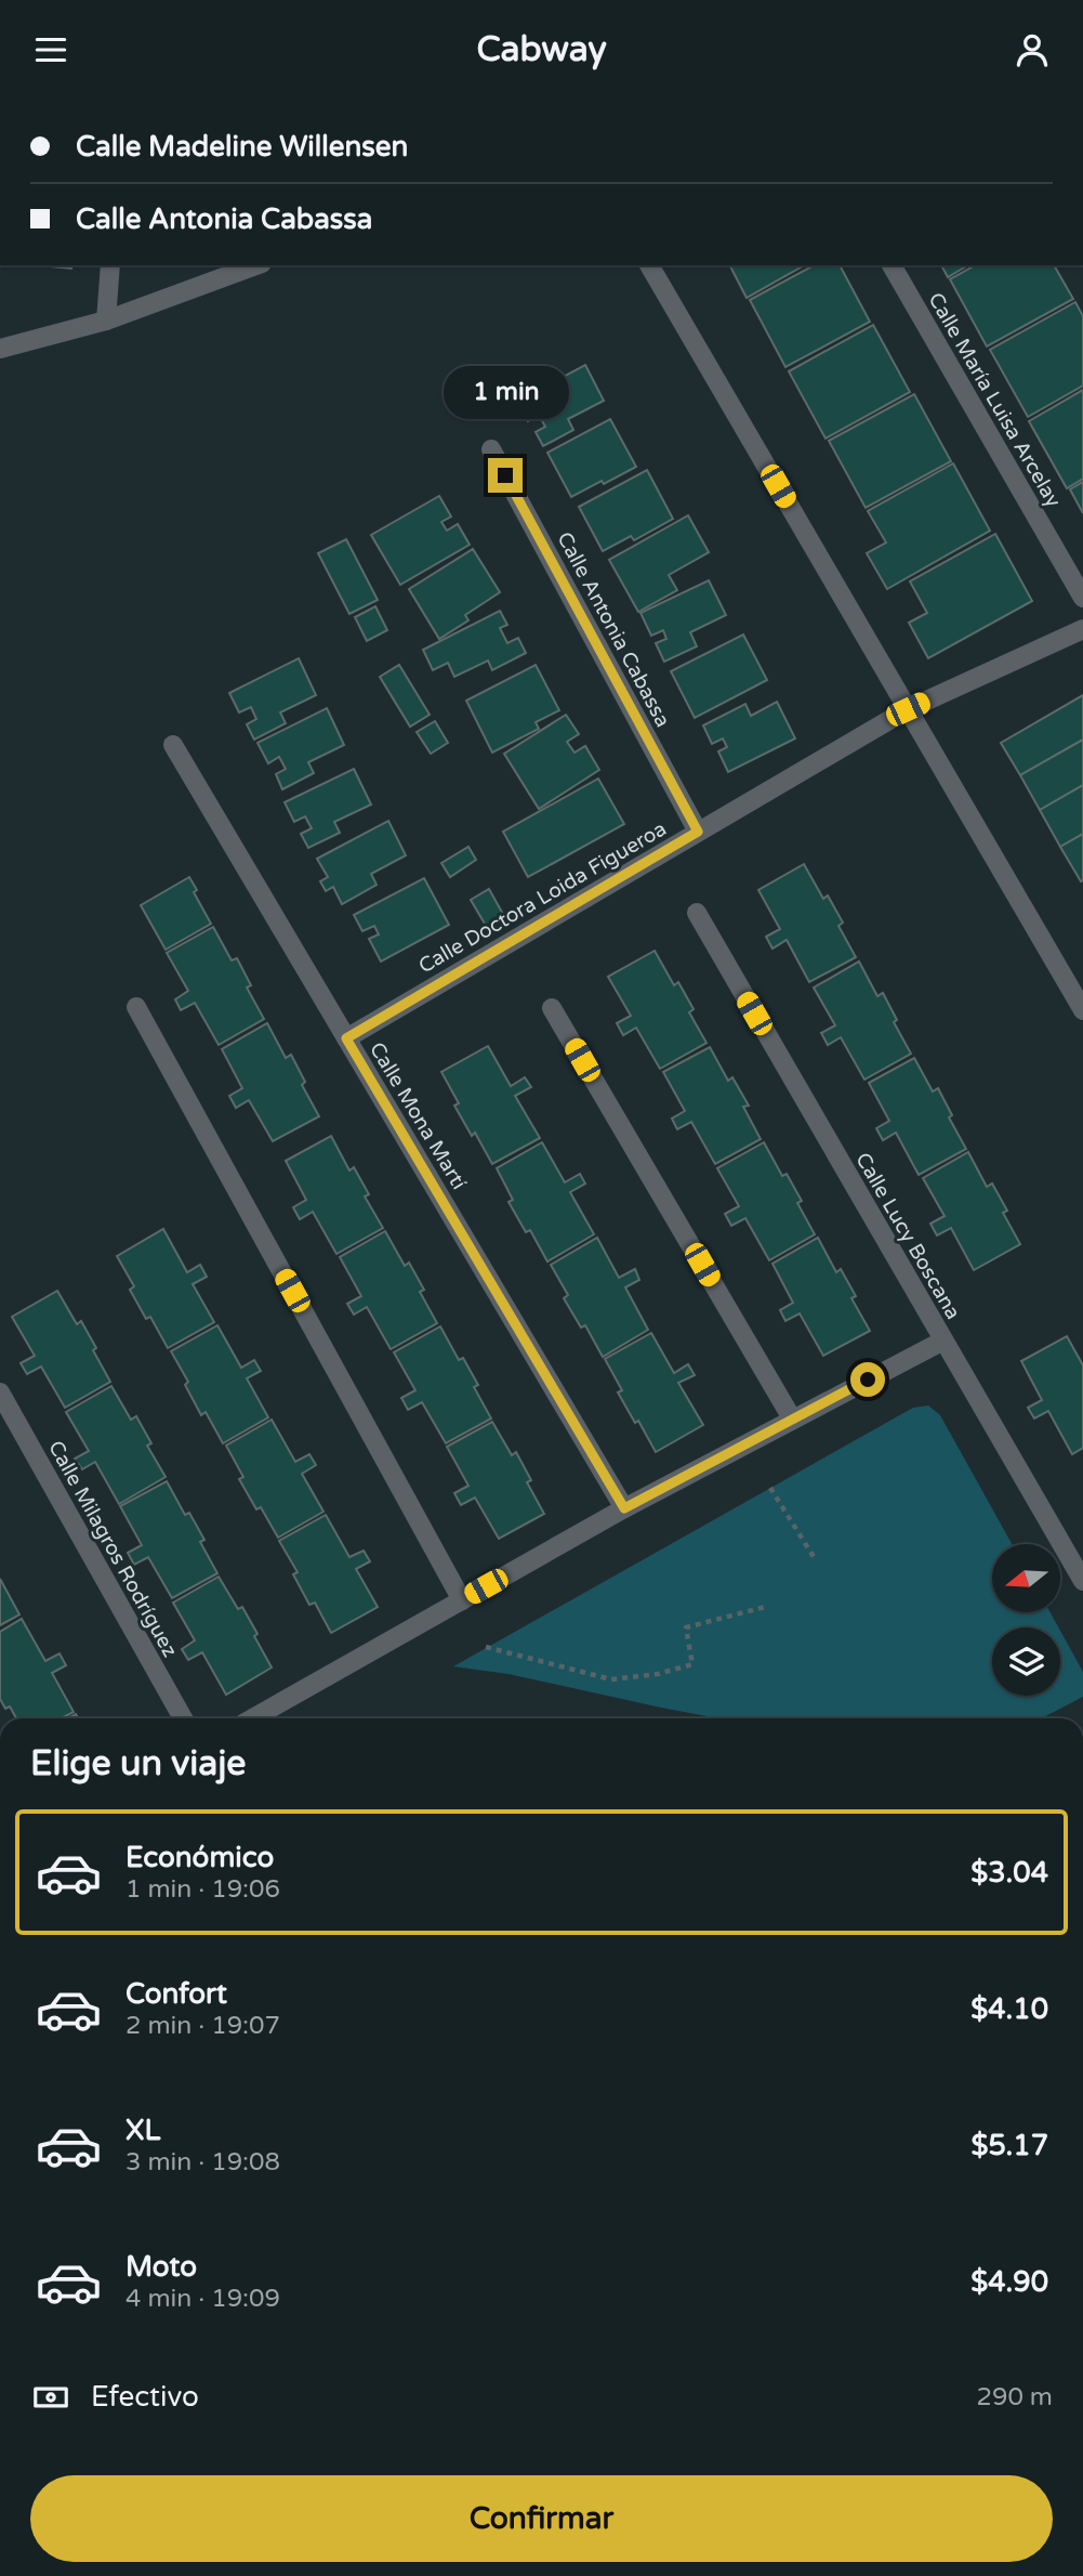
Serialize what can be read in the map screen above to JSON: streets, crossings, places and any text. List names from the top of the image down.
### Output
{
  "streets": {
    "street": [
      "Calle María Luisa Arcelay",
      "Calle Antonia Cabassa",
      "Calle Doctora Loida Figueroa",
      "Calle Mona Martí",
      "Calle Lucy Boscana",
      "Calle Milagros Rodríguez"
    ]
  },
  "crossings": [
    ["Calle Antonia Cabassa", "Calle Doctora Loida Figueroa"],
    ["Calle Doctora Loida Figueroa", "Calle Mona Martí"]
  ],
  "north": "left",
  "page": {
    "header": "Cabway",
    "banner": ["Calle Madeline Willensen", "Calle Antonia Cabassa"],
    "bubble": "1 min",
    "heading": "Elige un viaje",
    "list": [
      {
        "name": "Económico",
        "note": "1 min · 19:06",
        "value": "$3.04"
      },
      {
        "name": "Confort",
        "note": "2 min · 19:07",
        "value": "$4.10"
      },
      {
        "name": "XL",
        "note": "3 min · 19:08",
        "value": "$5.17"
      },
      {
        "name": "Moto",
        "note": "4 min · 19:09",
        "value": "$4.90"
      }
    ],
    "pay": ["Efectivo", "290 m"],
    "buttons": "Confirmar"
  }
}
